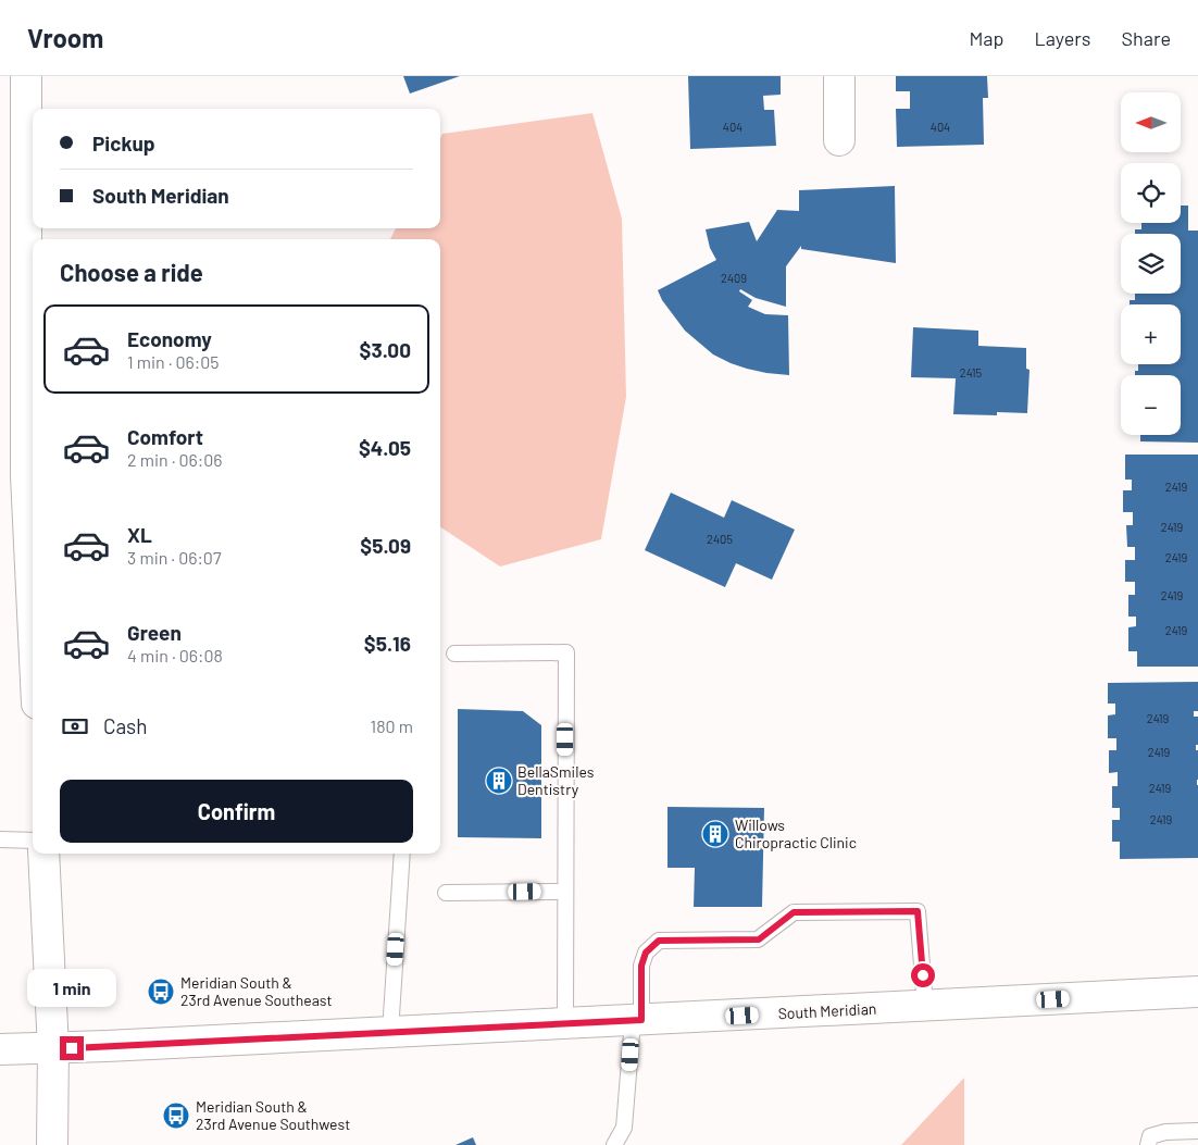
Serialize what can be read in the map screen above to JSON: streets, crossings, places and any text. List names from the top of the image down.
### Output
{
  "streets": {
    "main road": ["South Meridian"]
  },
  "places": {
    "building": ["BellaSmiles Dentistry", "Willows Chiropractic Clinic"],
    "bus stop": ["Meridian South & 23rd Avenue Southeast", "Meridian South & 23rd Avenue Southwest"]
  },
  "house_numbers": [
    "404",
    "404",
    "2409",
    "2415",
    "2419",
    "2419",
    "2405",
    "2419",
    "2419",
    "2419",
    "2419",
    "2419",
    "2419",
    "2419"
  ],
  "north": "left",
  "page": {
    "header": "Vroom",
    "nav": ["Map", "Layers", "Share"],
    "map_buttons": ["+", "−"],
    "banner": ["Pickup", "South Meridian"],
    "heading": "Choose a ride",
    "list": [
      {
        "name": "Economy",
        "note": "1 min · 06:05",
        "value": "$3.00"
      },
      {
        "name": "Comfort",
        "note": "2 min · 06:06",
        "value": "$4.05"
      },
      {
        "name": "XL",
        "note": "3 min · 06:07",
        "value": "$5.09"
      },
      {
        "name": "Green",
        "note": "4 min · 06:08",
        "value": "$5.16"
      }
    ],
    "pay": ["Cash", "180 m"],
    "buttons": "Confirm",
    "bubble": "1 min"
  }
}
